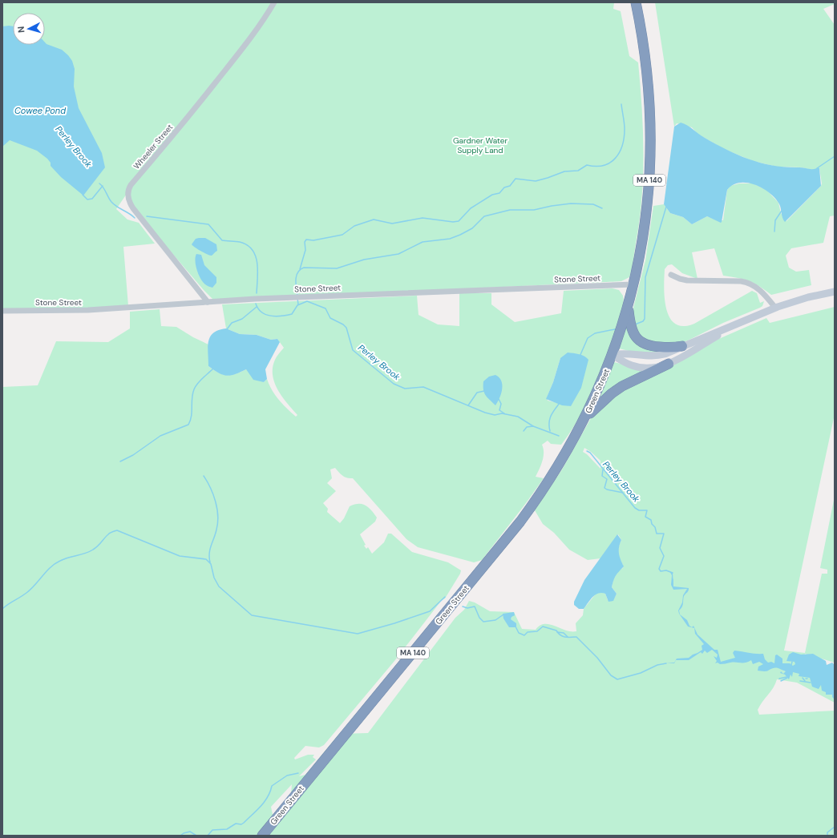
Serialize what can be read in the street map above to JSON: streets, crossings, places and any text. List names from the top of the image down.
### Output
{
  "streets": {
    "highway": ["MA 140", "Green Street"],
    "street": ["Wheeler Street", "Stone Street"]
  },
  "crossings": [
    ["Wheeler Street", "Stone Street"],
    ["MA 140", "Stone Street"],
    ["MA 140", "Green Street"]
  ],
  "water": ["Cowee Pond", "Perley Brook"],
  "parks": ["Gardner Water Supply Land"],
  "north": "left"
}
